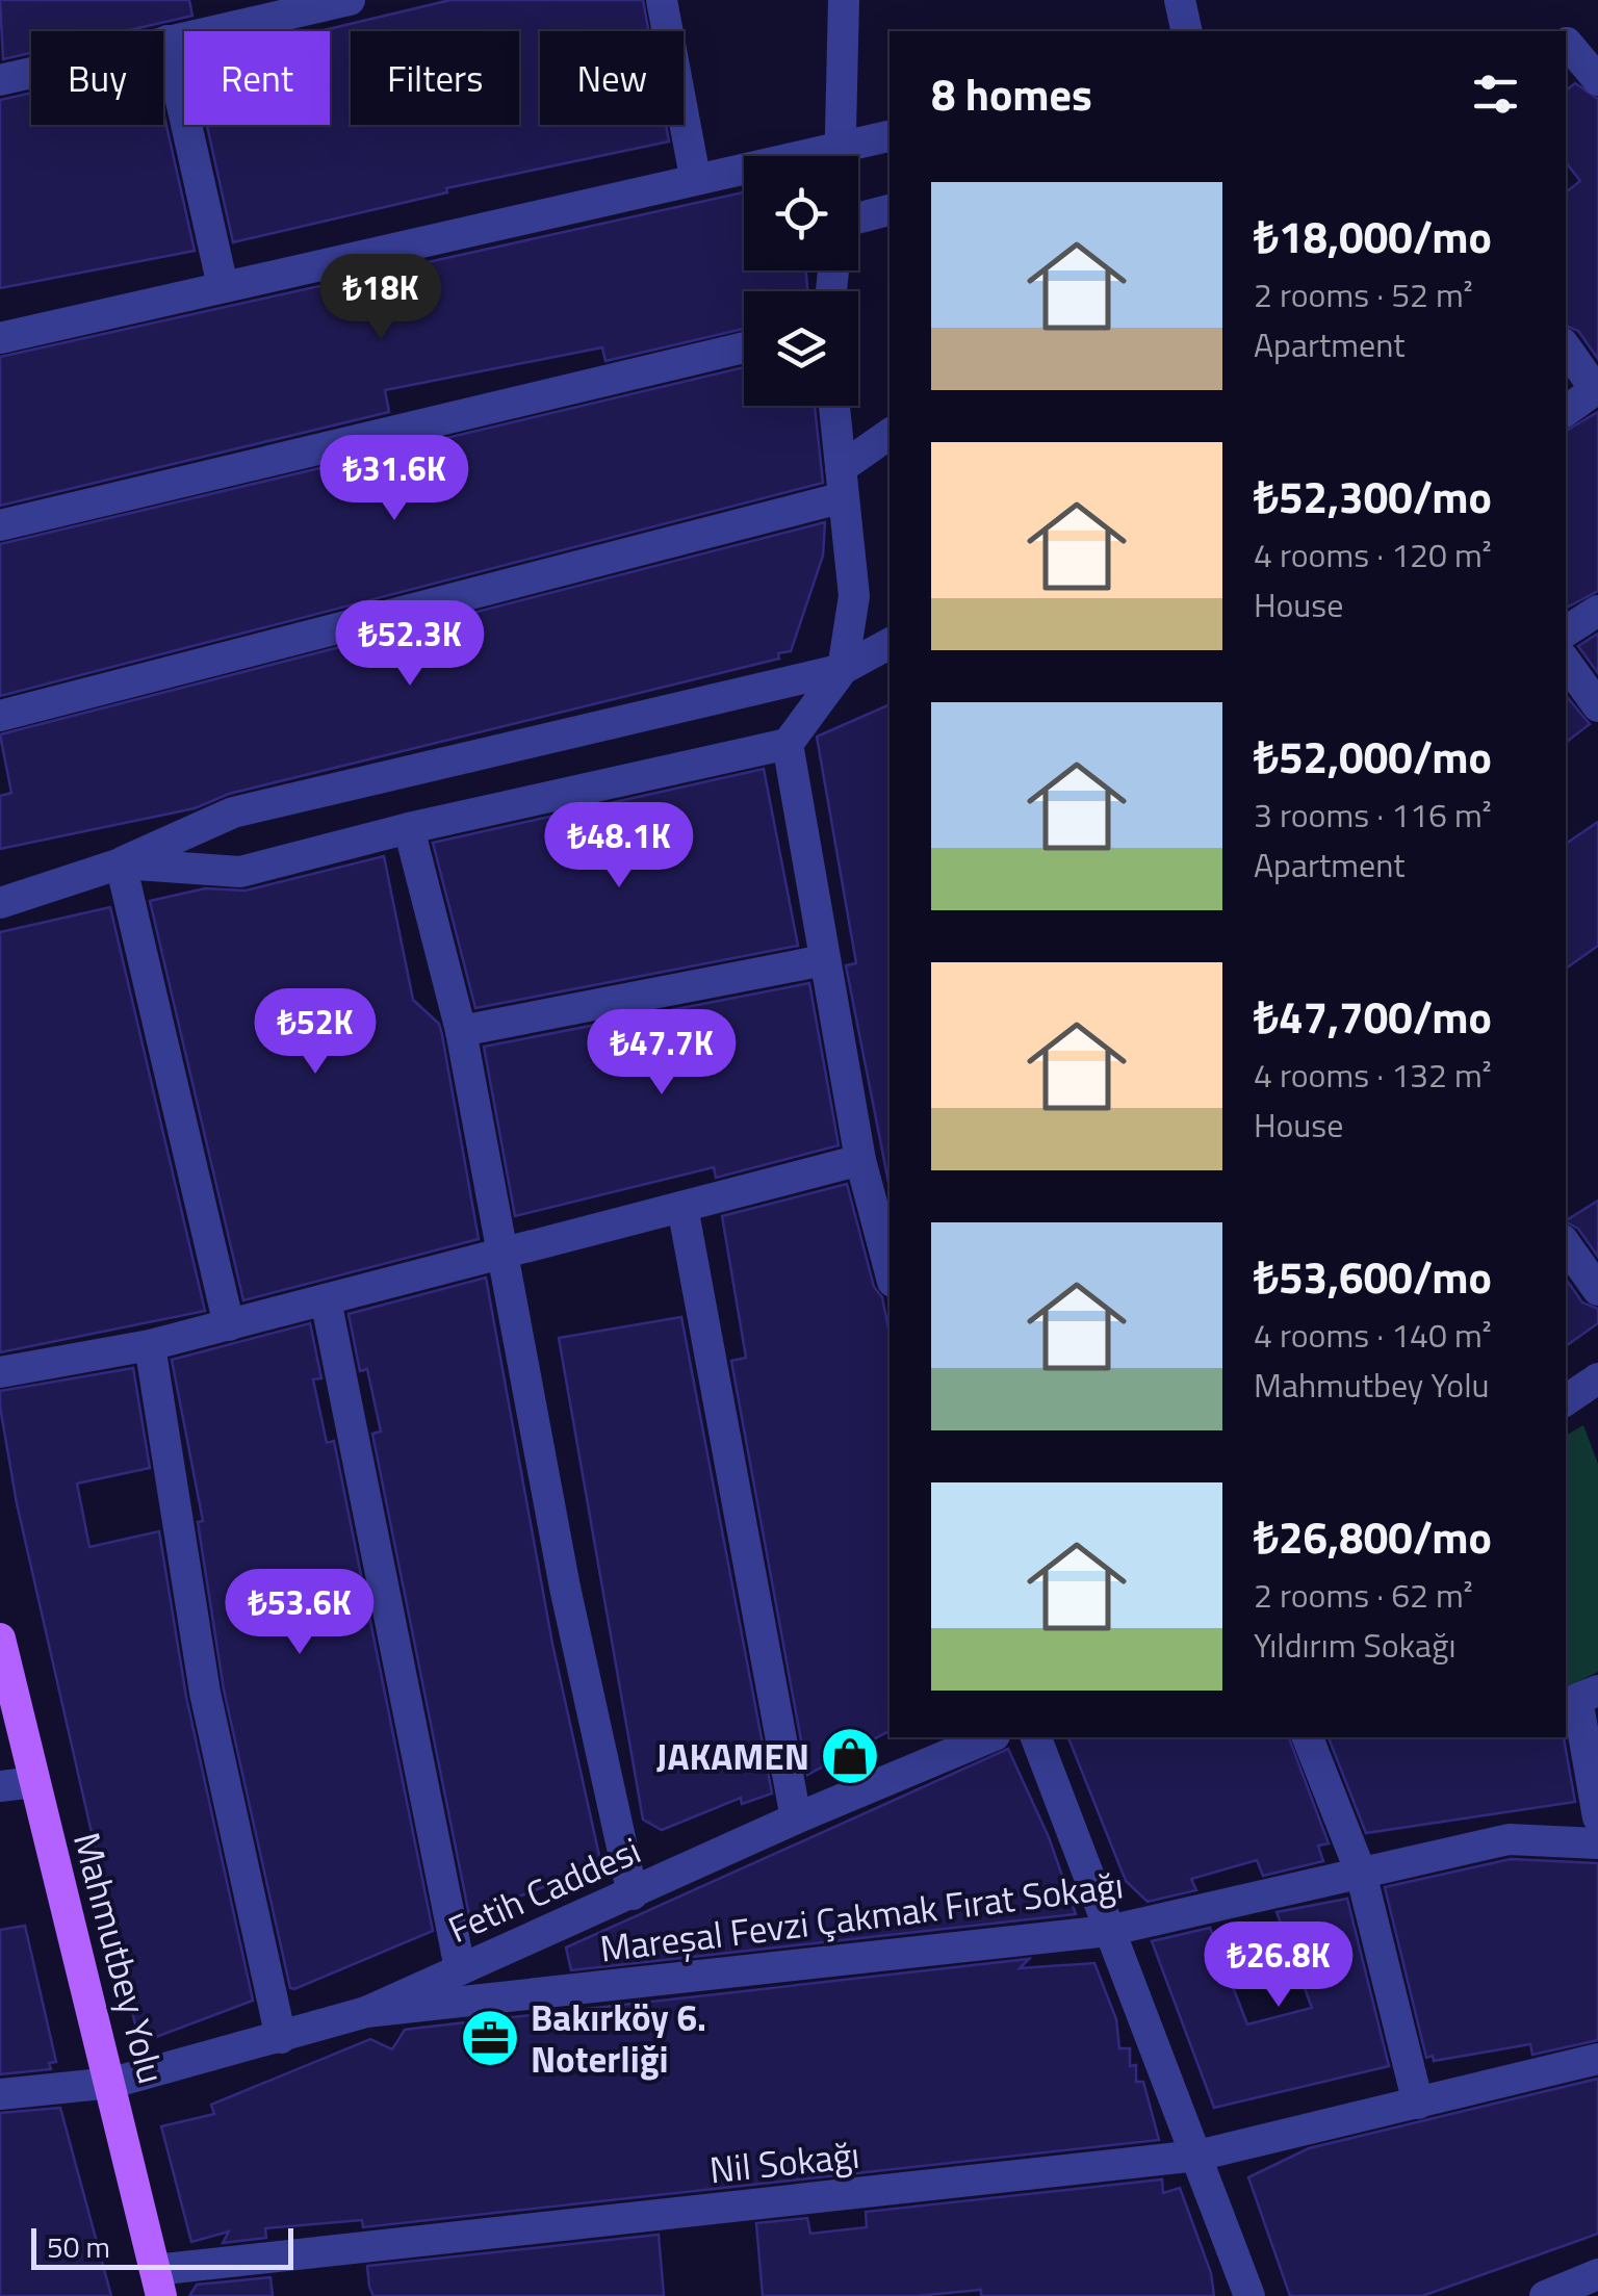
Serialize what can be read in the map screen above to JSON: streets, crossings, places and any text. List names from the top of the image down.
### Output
{
  "streets": {
    "main road": ["Mahmutbey Yolu"],
    "street": ["Fetih Caddesi", "Mareşal Fevzi Çakmak Fırat Sokağı", "Nil Sokağı"]
  },
  "crossings": [
    ["Fetih Caddesi", "Mareşal Fevzi Çakmak Fırat Sokağı"],
    ["Fetih Caddesi", "Mahmutbey Yolu"],
    ["Mahmutbey Yolu", "Nil Sokağı"]
  ],
  "places": {
    "shop": ["JAKAMEN"],
    "office": ["Bakırköy 6. Noterliği"]
  },
  "scale_bar": "50 m",
  "page": {
    "chip": [
      "Buy",
      "Rent",
      "Filters",
      "New"
    ],
    "heading": "8 homes",
    "list": [
      {
        "name": "₺18,000/mo",
        "note": "2 rooms · 52 m² · Apartment"
      },
      {
        "name": "₺52,300/mo",
        "note": "4 rooms · 120 m² · House"
      },
      {
        "name": "₺52,000/mo",
        "note": "3 rooms · 116 m² · Apartment"
      },
      {
        "name": "₺47,700/mo",
        "note": "4 rooms · 132 m² · House"
      },
      {
        "name": "₺53,600/mo",
        "note": "4 rooms · 140 m² · Mahmutbey Yolu"
      },
      {
        "name": "₺26,800/mo",
        "note": "2 rooms · 62 m² · Yıldırım Sokağı"
      }
    ],
    "price": [
      "₺18K",
      "₺31.6K",
      "₺52.3K",
      "₺48.1K",
      "₺52K",
      "₺47.7K",
      "₺53.6K",
      "₺26.8K"
    ],
    "scale": "50 m"
  }
}
